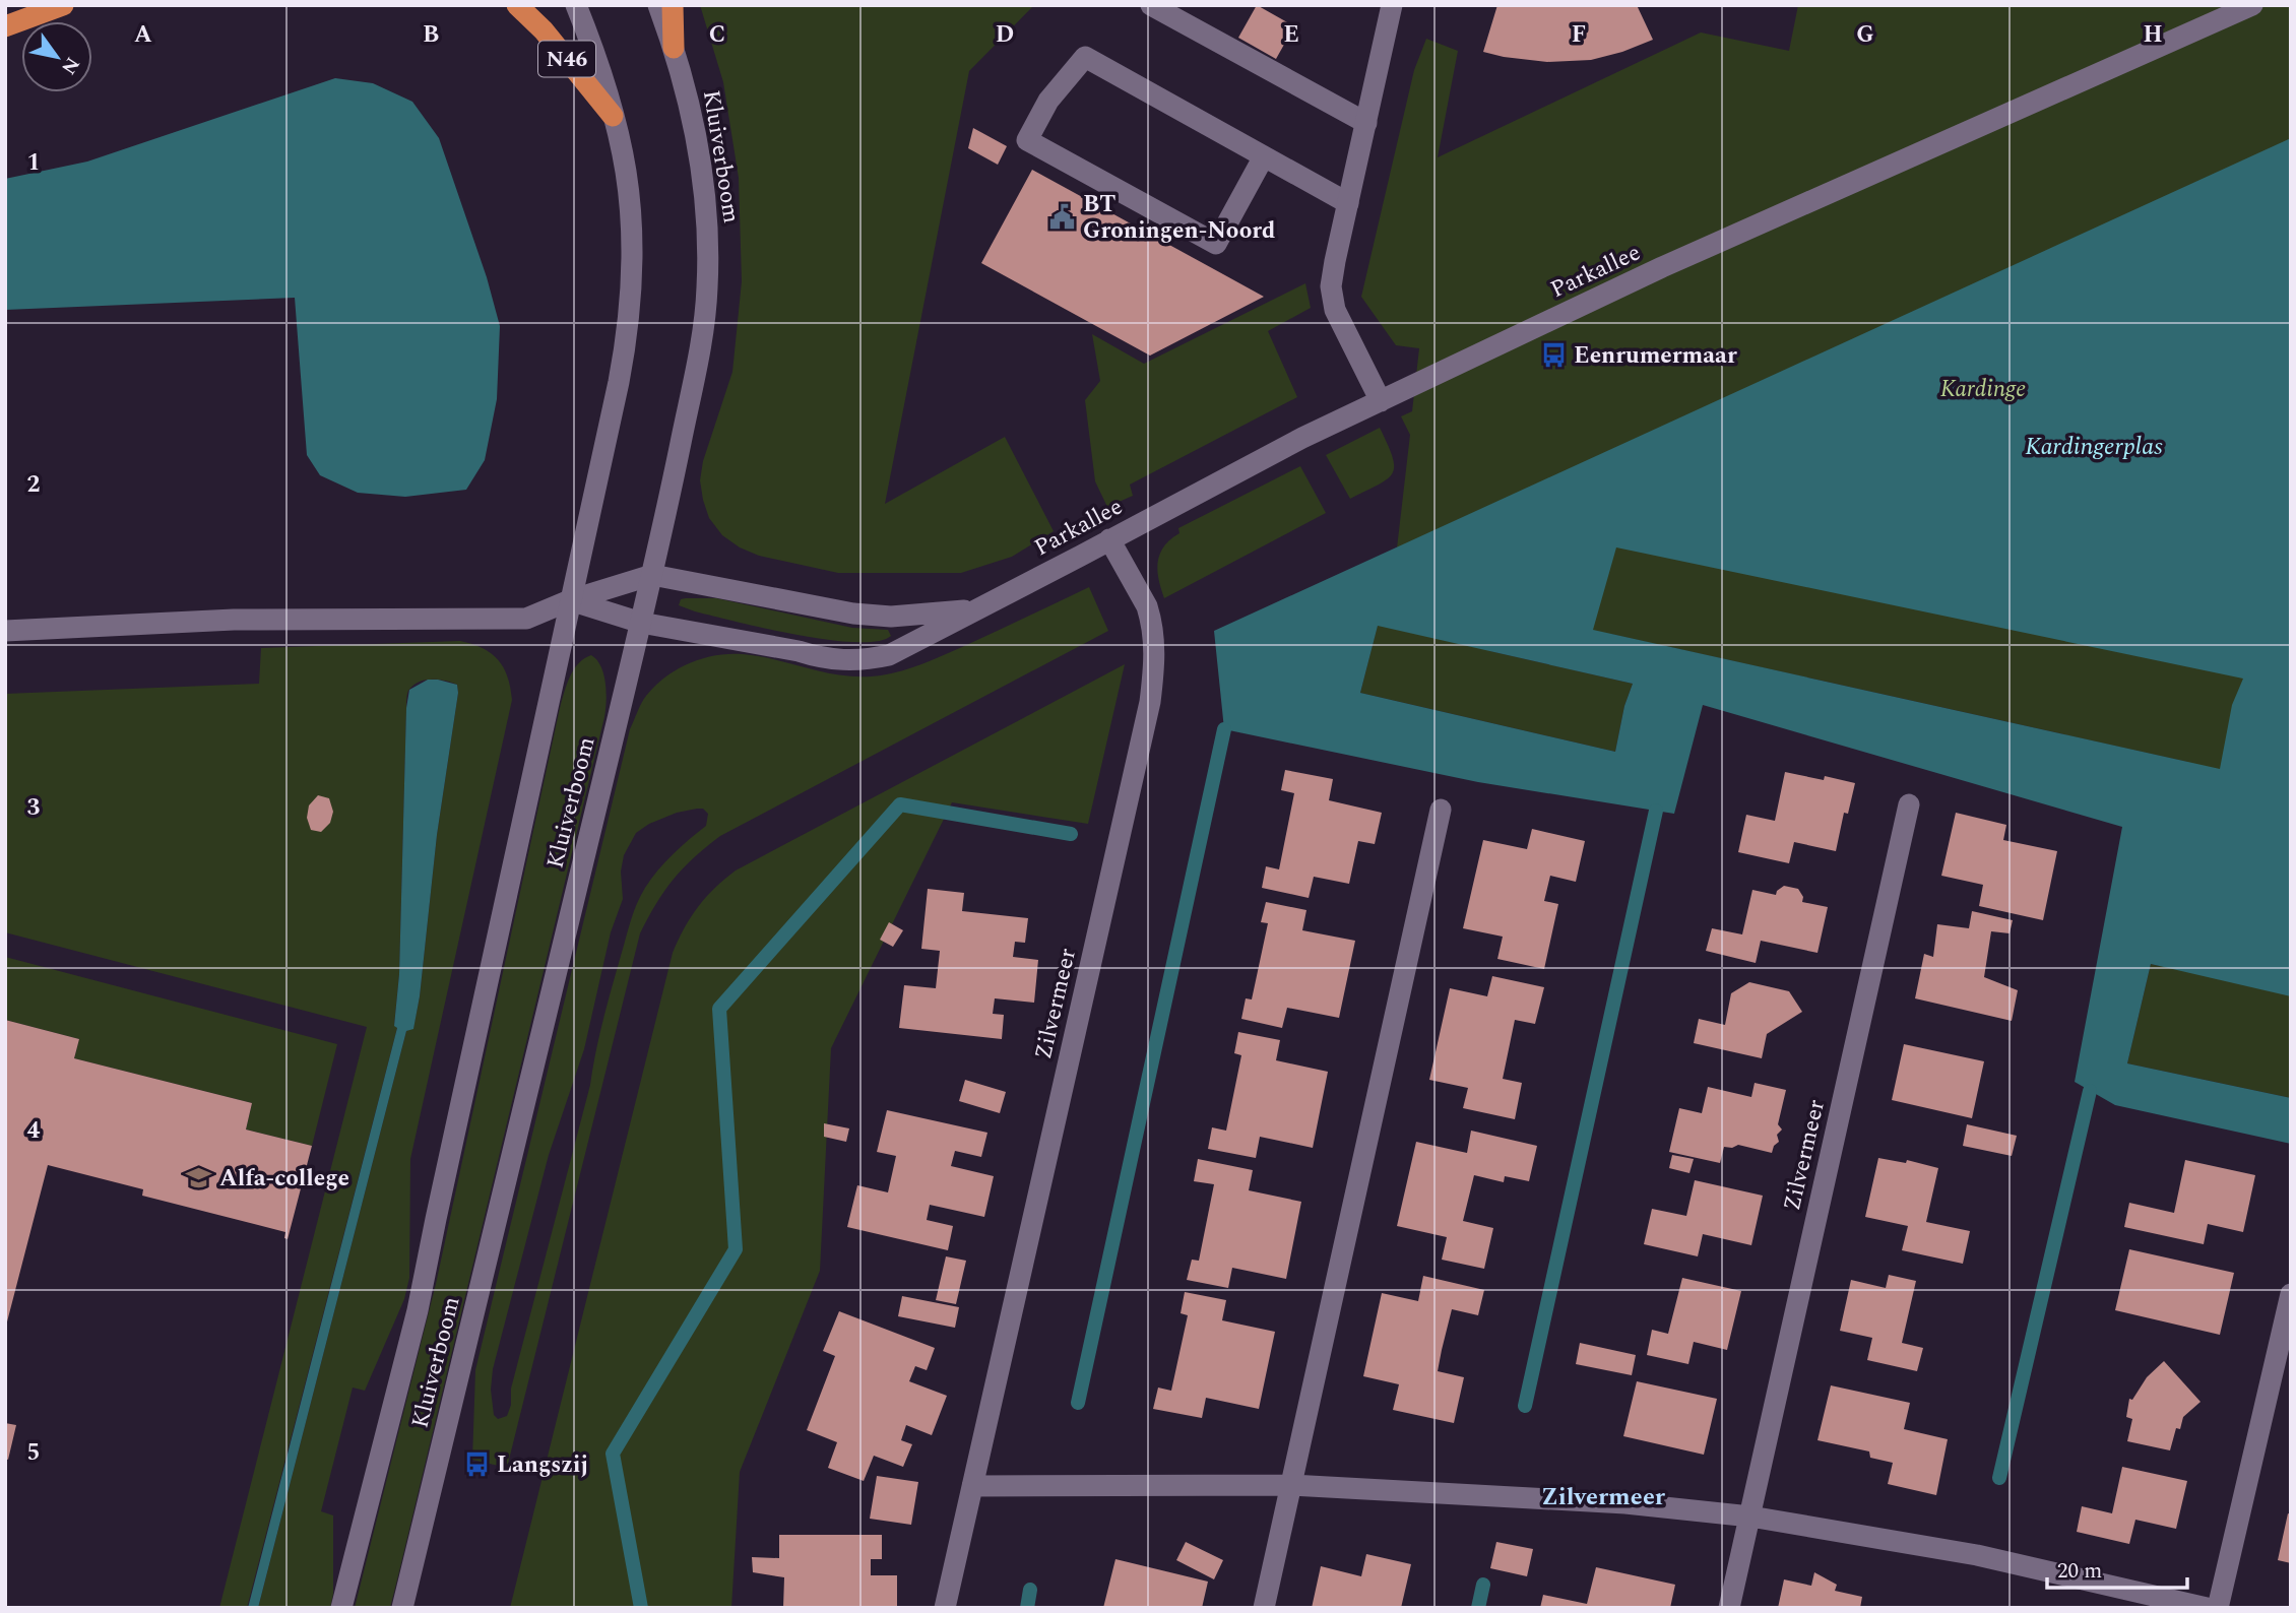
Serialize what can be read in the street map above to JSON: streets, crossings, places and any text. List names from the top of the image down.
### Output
{
  "streets": {
    "highway": ["N46"],
    "street": ["Kluiverboom", "Parkallee", "Zilvermeer"]
  },
  "crossings": [
    ["N46", "Kluiverboom"],
    ["Kluiverboom", "Parkallee"],
    ["Parkallee", "Zilvermeer"]
  ],
  "districts": ["Zilvermeer"],
  "water": ["Kardingerplas"],
  "parks": ["Kardinge"],
  "places": {
    "public building": ["BT Groningen-Noord"],
    "bus stop": ["Eenrumermaar", "Langszij"],
    "school or university": ["Alfa-college"]
  },
  "scale_bar": "20 m",
  "north": "bottom right",
  "grid": {
    "columns": [
      "A",
      "B",
      "C",
      "D",
      "E",
      "F",
      "G",
      "H"
    ],
    "rows": [
      "1",
      "2",
      "3",
      "4",
      "5"
    ]
  }
}
